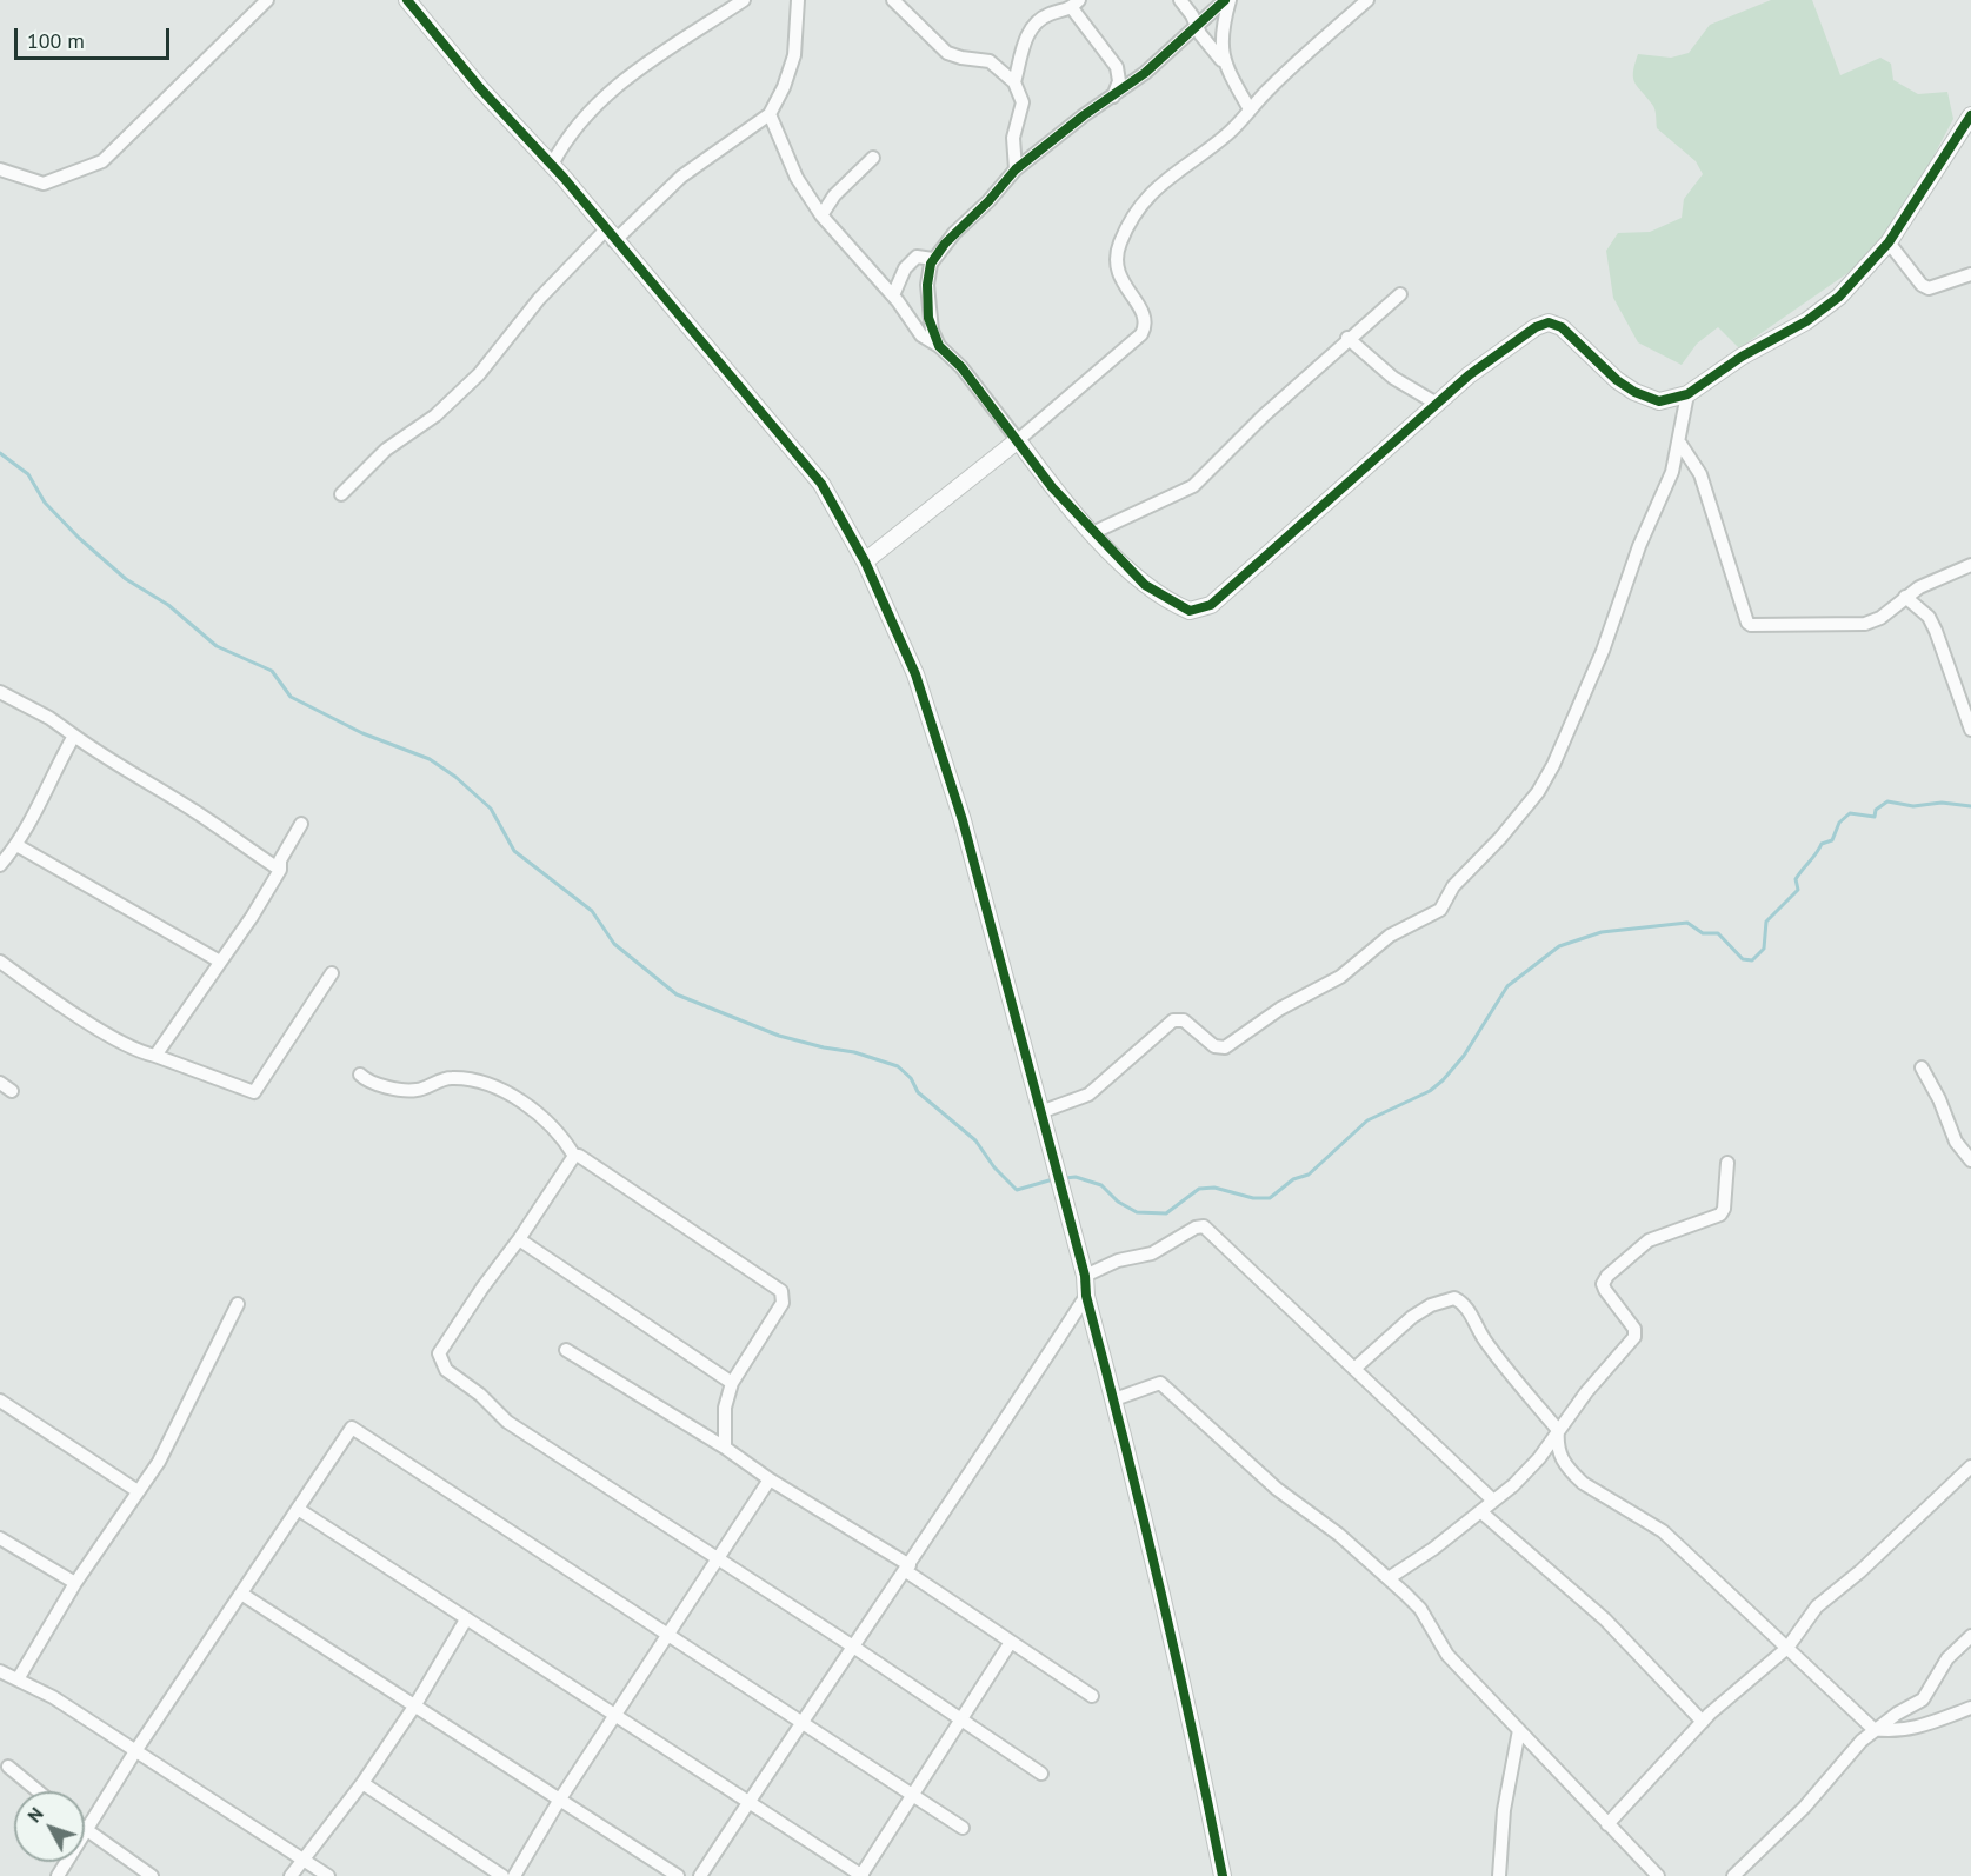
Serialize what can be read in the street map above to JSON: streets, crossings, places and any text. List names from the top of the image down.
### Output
{
  "scale_bar": "100 m",
  "north": "top left"
}
